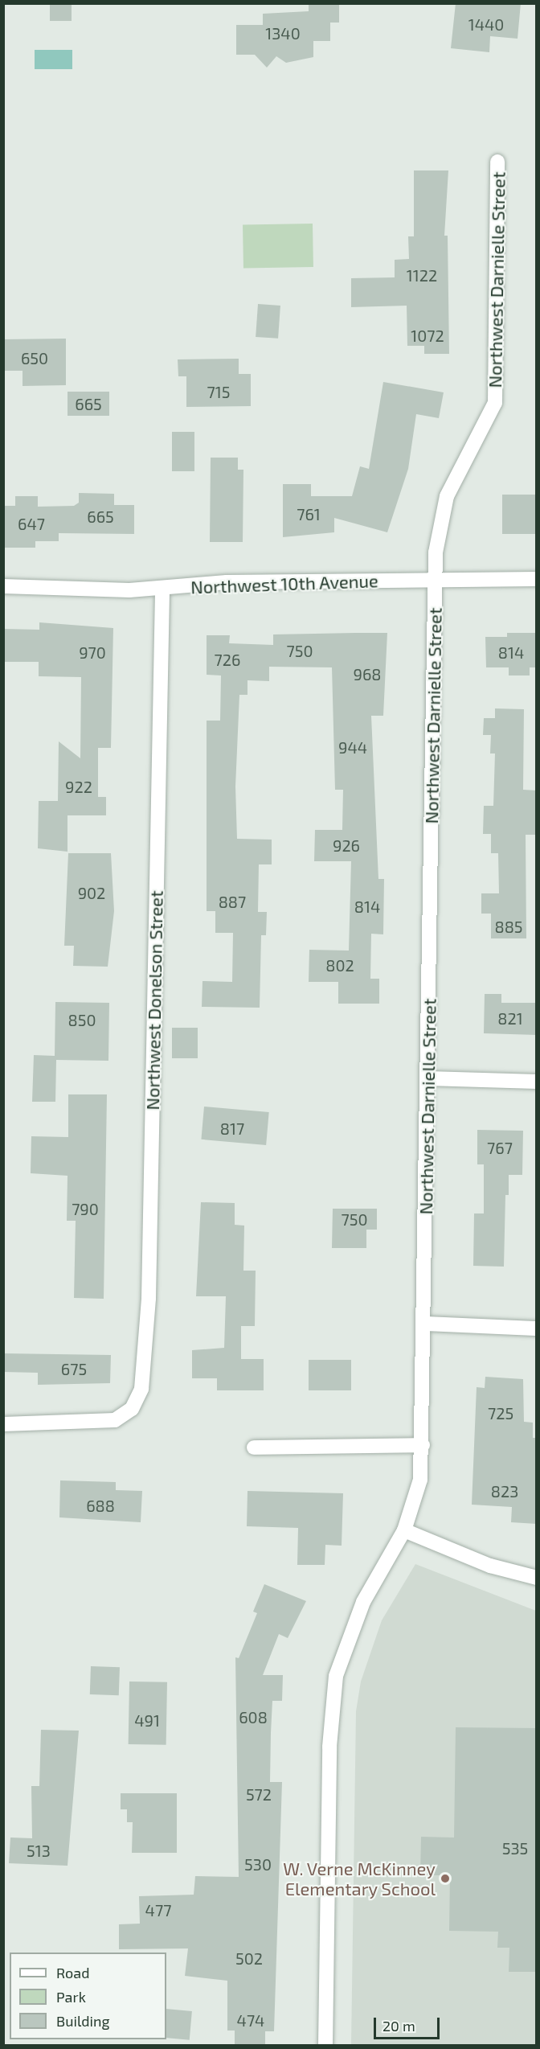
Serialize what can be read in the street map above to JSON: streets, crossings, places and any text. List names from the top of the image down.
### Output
{
  "streets": {
    "street": ["Northwest Darnielle Street", "Northwest 10th Avenue", "Northwest Donelson Street"]
  },
  "crossings": [
    ["Northwest Darnielle Street", "Northwest 10th Avenue"],
    ["Northwest 10th Avenue", "Northwest Donelson Street"]
  ],
  "places": ["W. Verne McKinney Elementary School"],
  "house_numbers": [
    "1440",
    "1340",
    "1122",
    "1072",
    "650",
    "715",
    "665",
    "761",
    "665",
    "647",
    "750",
    "970",
    "814",
    "726",
    "968",
    "944",
    "922",
    "926",
    "902",
    "887",
    "814",
    "885",
    "802",
    "821",
    "850",
    "817",
    "767",
    "790",
    "750",
    "675",
    "725",
    "823",
    "688",
    "608",
    "491",
    "572",
    "535",
    "513",
    "530",
    "477",
    "502",
    "474"
  ],
  "legend": ["Road", "Park", "Building"],
  "scale_bar": "20 m"
}
